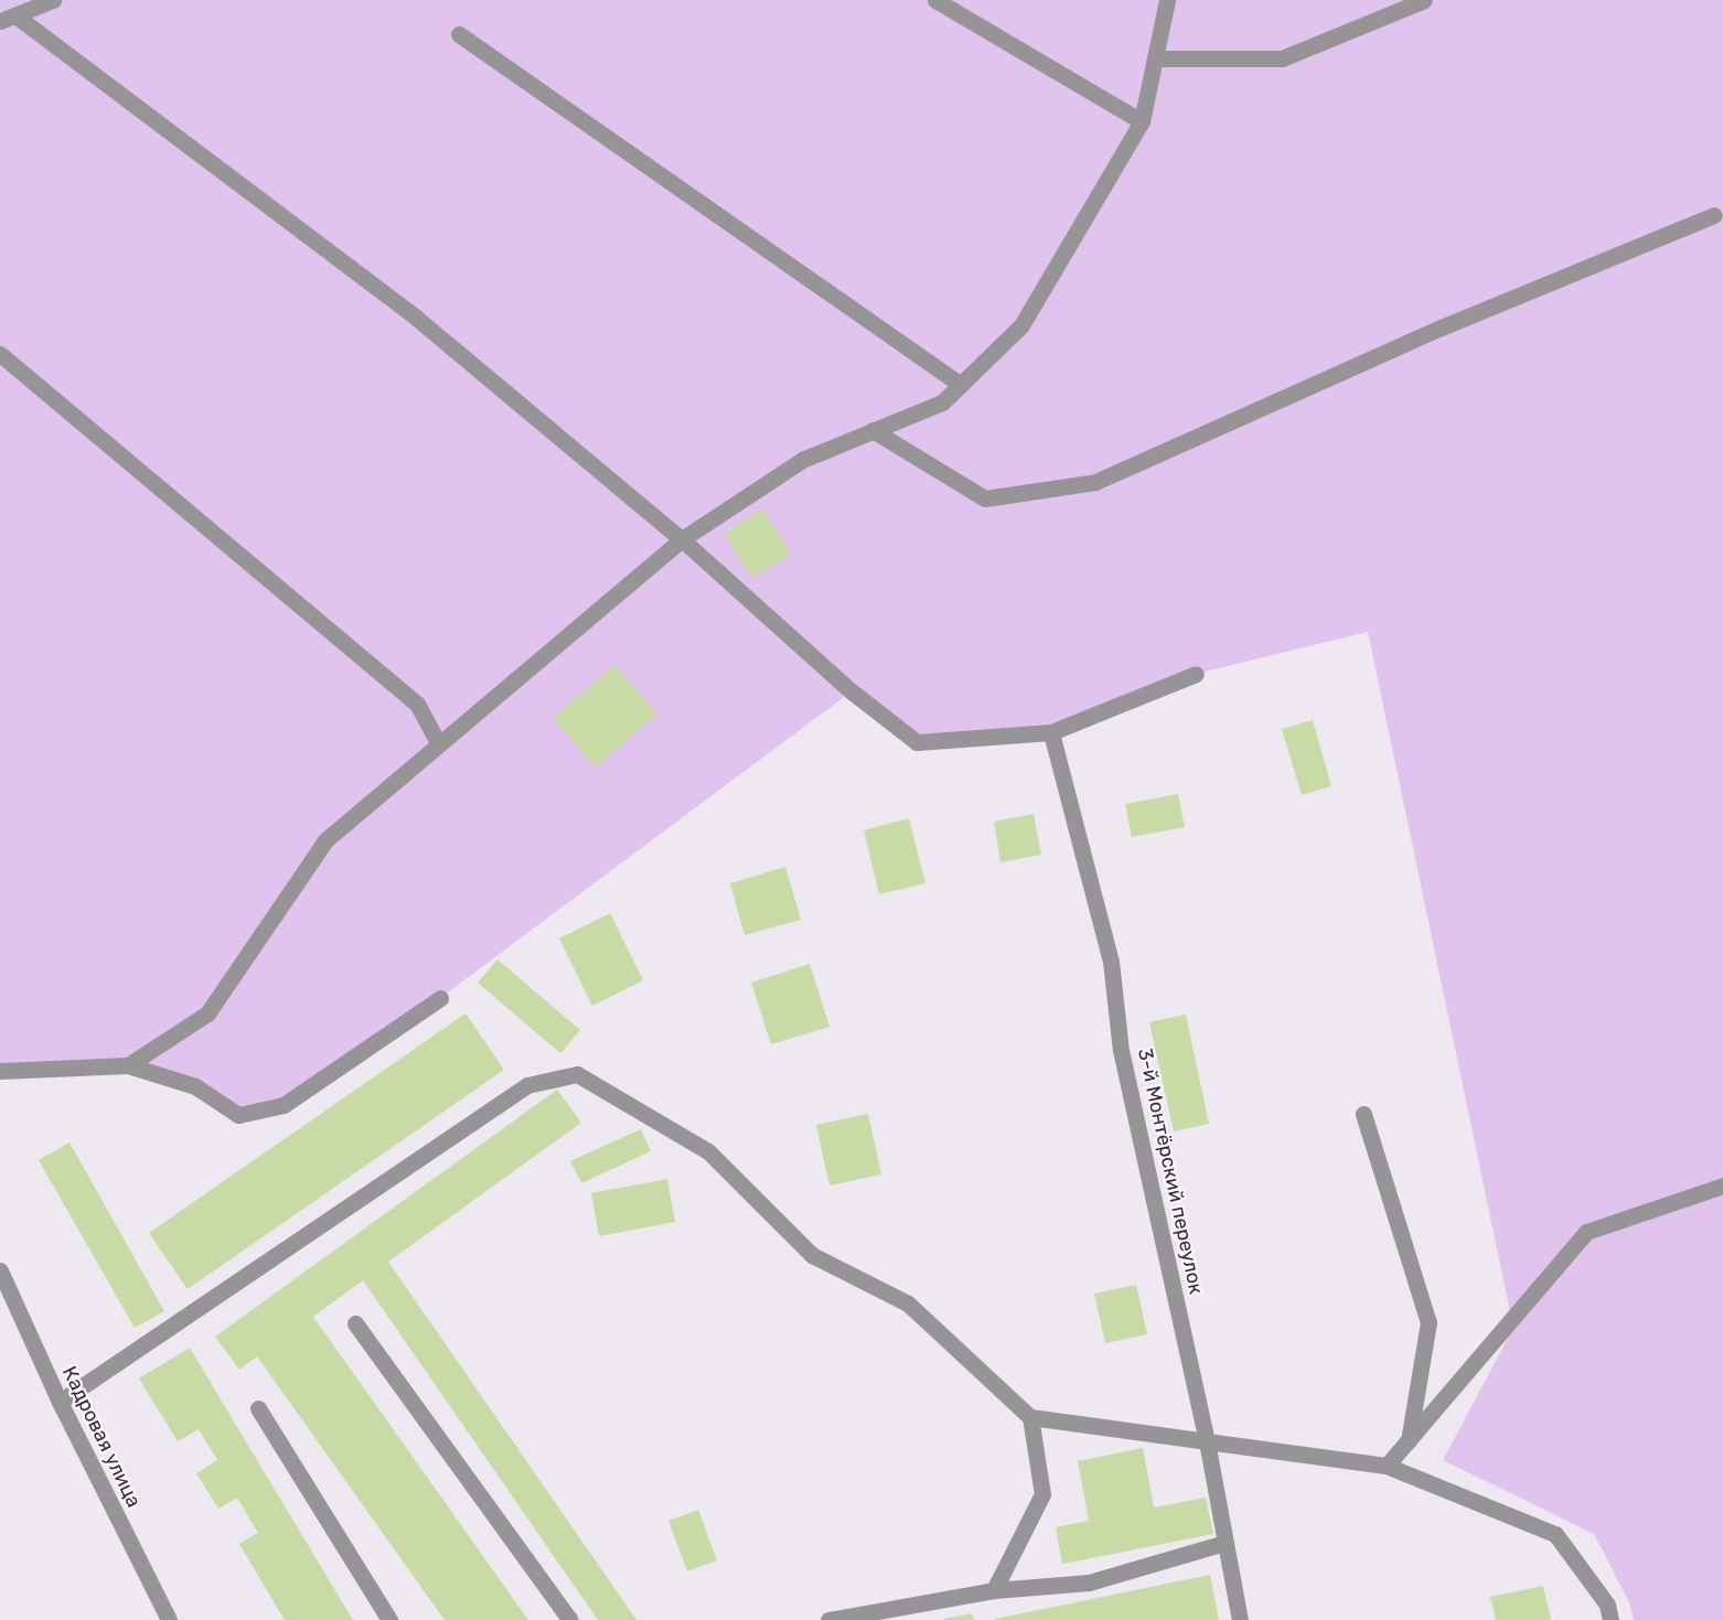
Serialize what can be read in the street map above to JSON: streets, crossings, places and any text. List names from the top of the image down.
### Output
{
  "streets": {
    "street": ["3-й Монтёрский переулок", "Кадровая улица"]
  }
}
